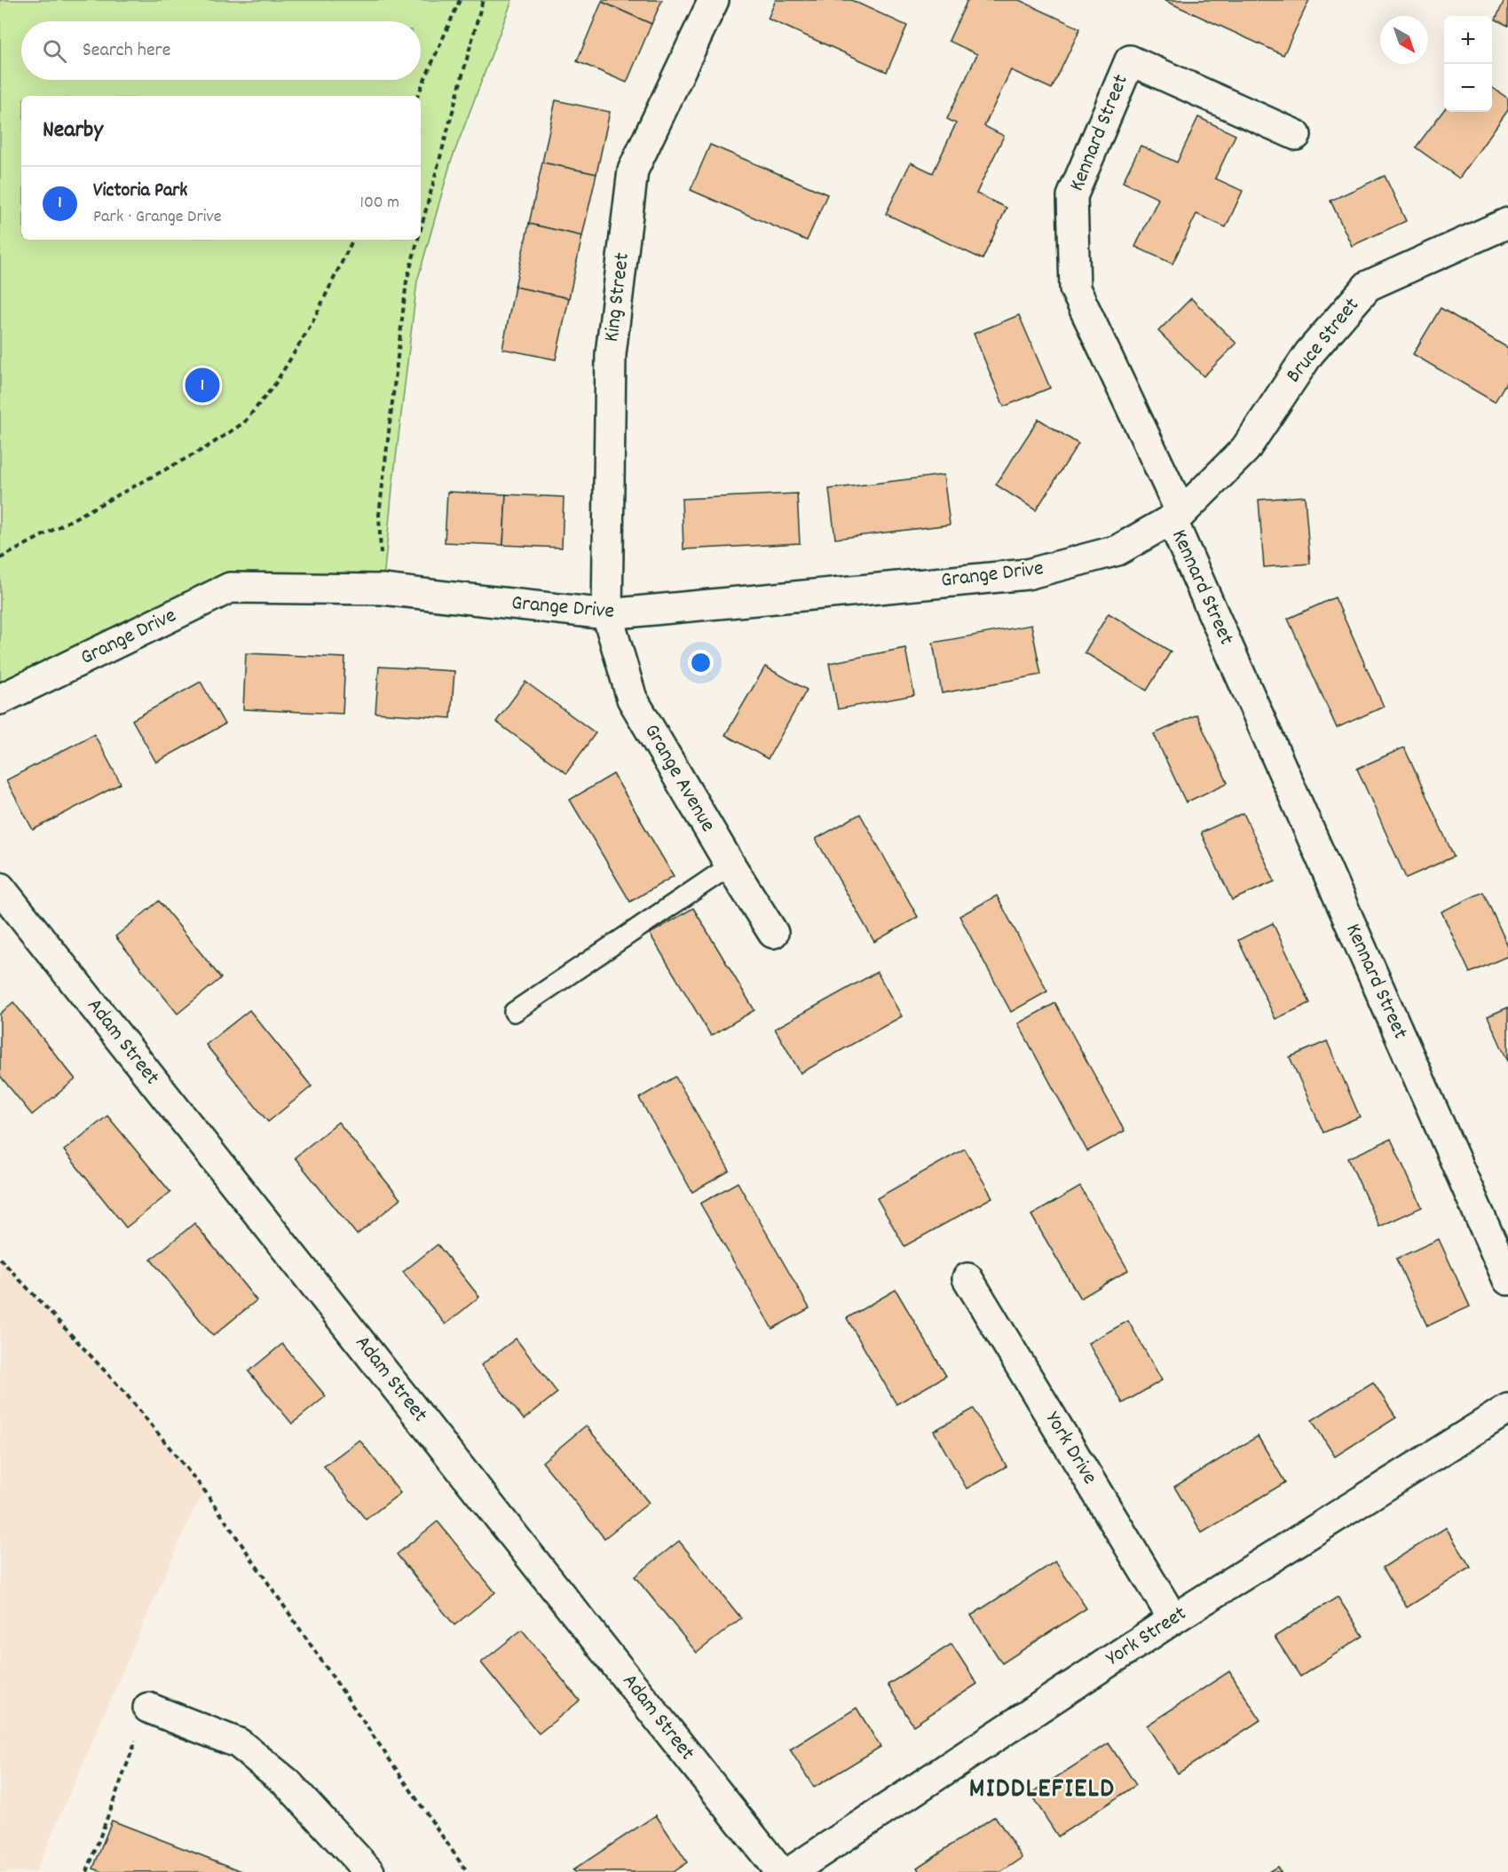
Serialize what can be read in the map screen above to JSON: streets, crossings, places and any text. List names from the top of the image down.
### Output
{
  "streets": {
    "street": [
      "Kennard Street",
      "King Street",
      "Bruce Street",
      "Grange Drive",
      "Grange Avenue",
      "Adam Street",
      "York Drive",
      "York Street"
    ]
  },
  "crossings": [
    ["Kennard Street", "Bruce Street"],
    ["Kennard Street", "Grange Drive"],
    ["King Street", "Grange Drive"],
    ["King Street", "Grange Avenue"],
    ["Bruce Street", "Grange Drive"],
    ["Grange Drive", "Grange Avenue"],
    ["York Drive", "York Street"]
  ],
  "districts": ["MIDDLEFIELD"],
  "north": "bottom right",
  "page": {
    "map_buttons": ["+", "−"],
    "search": "Search here",
    "heading": "Nearby",
    "list": [
      {
        "mark": "1",
        "name": "Victoria Park",
        "note": "Park · Grange Drive",
        "value": "100 m"
      }
    ],
    "pins": "1"
  }
}
